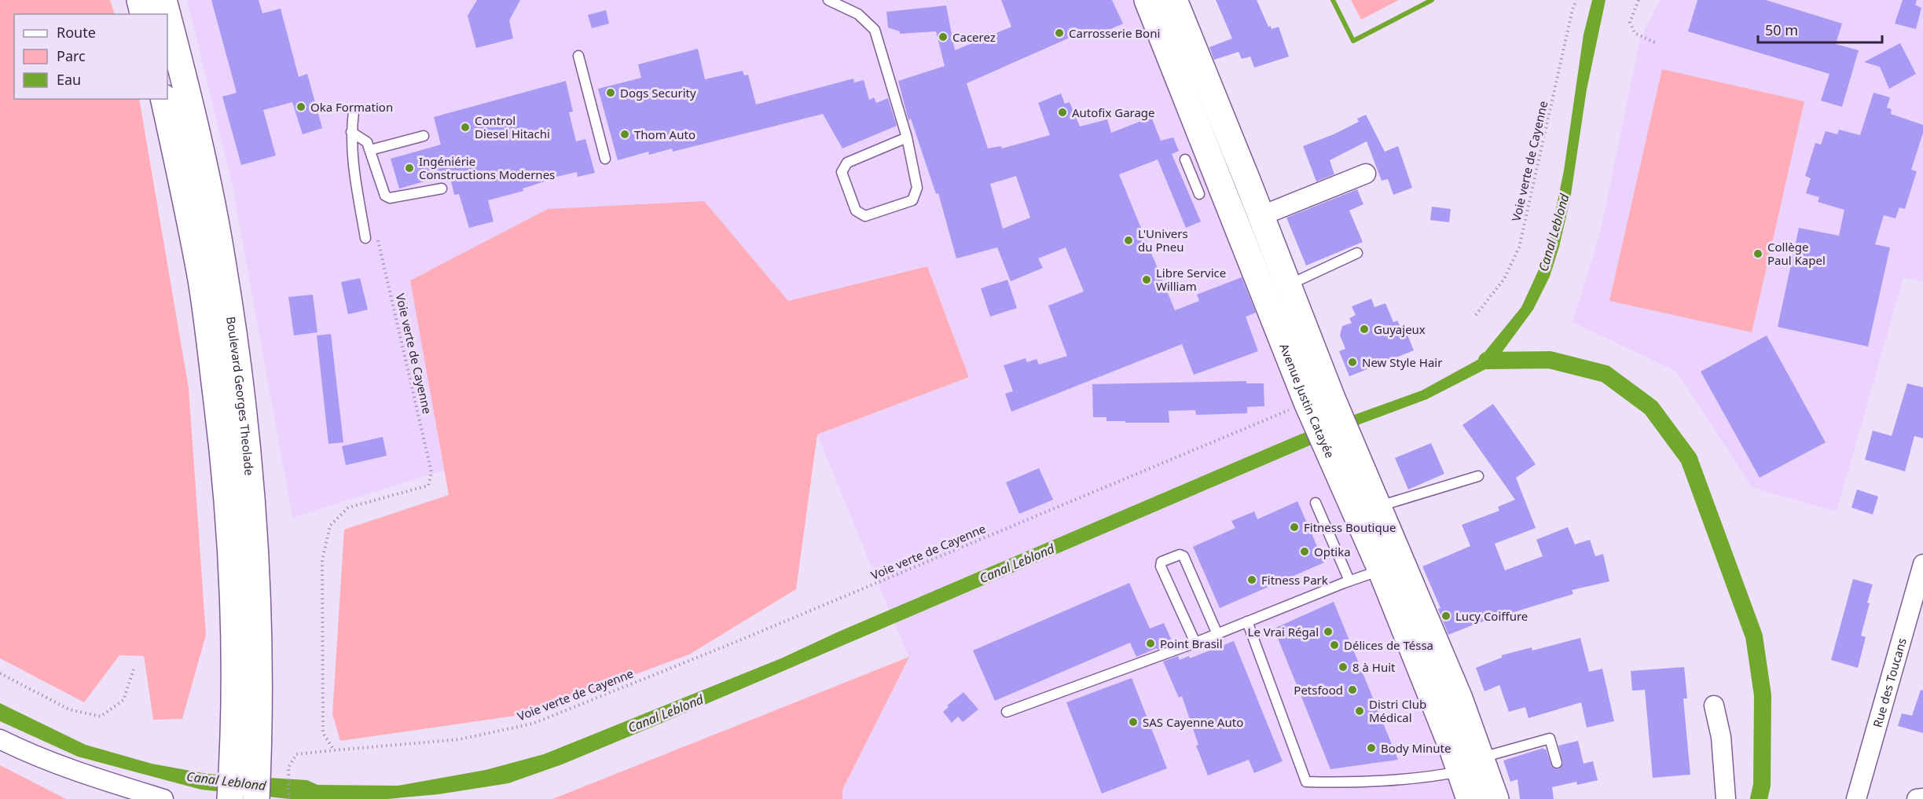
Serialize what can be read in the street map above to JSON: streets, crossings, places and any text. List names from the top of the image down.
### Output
{
  "streets": {
    "main road": ["Boulevard Georges Theolade", "Avenue Justin Catayée"],
    "street": ["Rue des Toucans"],
    "path": ["Voie verte de Cayenne"]
  },
  "water": ["Canal Leblond"],
  "places": [
    "Carrosserie Boni",
    "Cacerez",
    "Dogs Security",
    "Oka Formation",
    "Autofix Garage",
    "Control Diesel Hitachi",
    "Thom Auto",
    "Ingéniérie Constructions Modernes",
    "L'Univers du Pneu",
    "Collège Paul Kapel",
    "Libre Service William",
    "Guyajeux",
    "New Style Hair",
    "Fitness Boutique",
    "Optika",
    "Fitness Park",
    "Lucy Coiffure",
    "Le Vrai Régal",
    "Point Brasil",
    "Délices de Téssa",
    "8 à Huit",
    "Petsfood",
    "Distri Club Médical",
    "SAS Cayenne Auto",
    "Body Minute"
  ],
  "legend": ["Route", "Parc", "Eau"],
  "scale_bar": "50 m"
}
